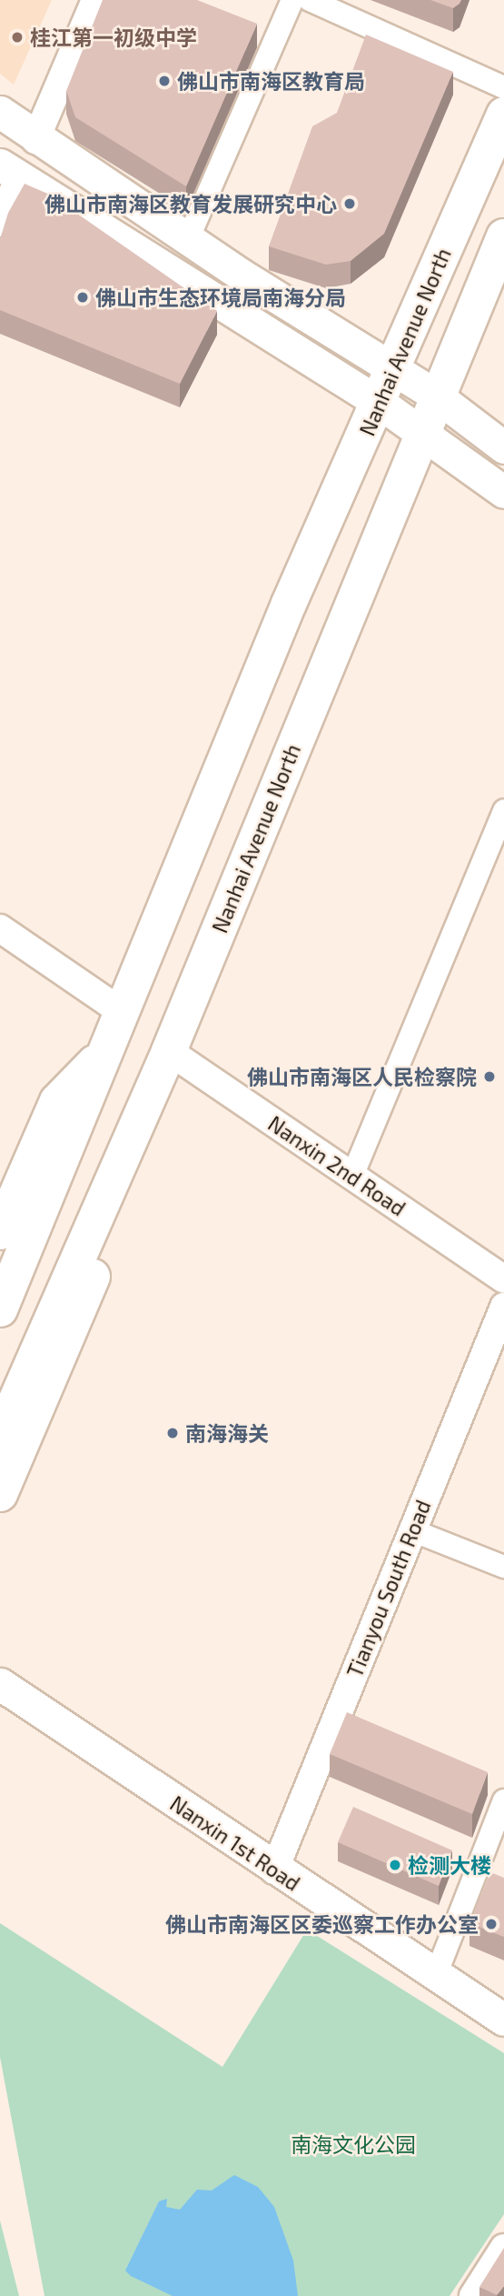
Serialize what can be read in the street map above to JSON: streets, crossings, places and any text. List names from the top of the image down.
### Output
{
  "streets": {
    "highway": ["Nanhai Avenue North"],
    "main road": ["Nanxin 1st Road"],
    "street": ["Nanxin 2nd Road", "Tianyou South Road"]
  },
  "crossings": [
    ["Nanhai Avenue North", "Nanxin 2nd Road"],
    ["Tianyou South Road", "Nanxin 1st Road"]
  ],
  "parks": ["南海文化公园"],
  "places": [
    "桂江第一初级中学",
    "佛山市南海区教育局",
    "佛山市南海区教育发展研究中心",
    "佛山市生态环境局南海分局",
    "佛山市南海区人民检察院",
    "南海海关",
    "检测大楼",
    "佛山市南海区区委巡察工作办公室"
  ]
}
